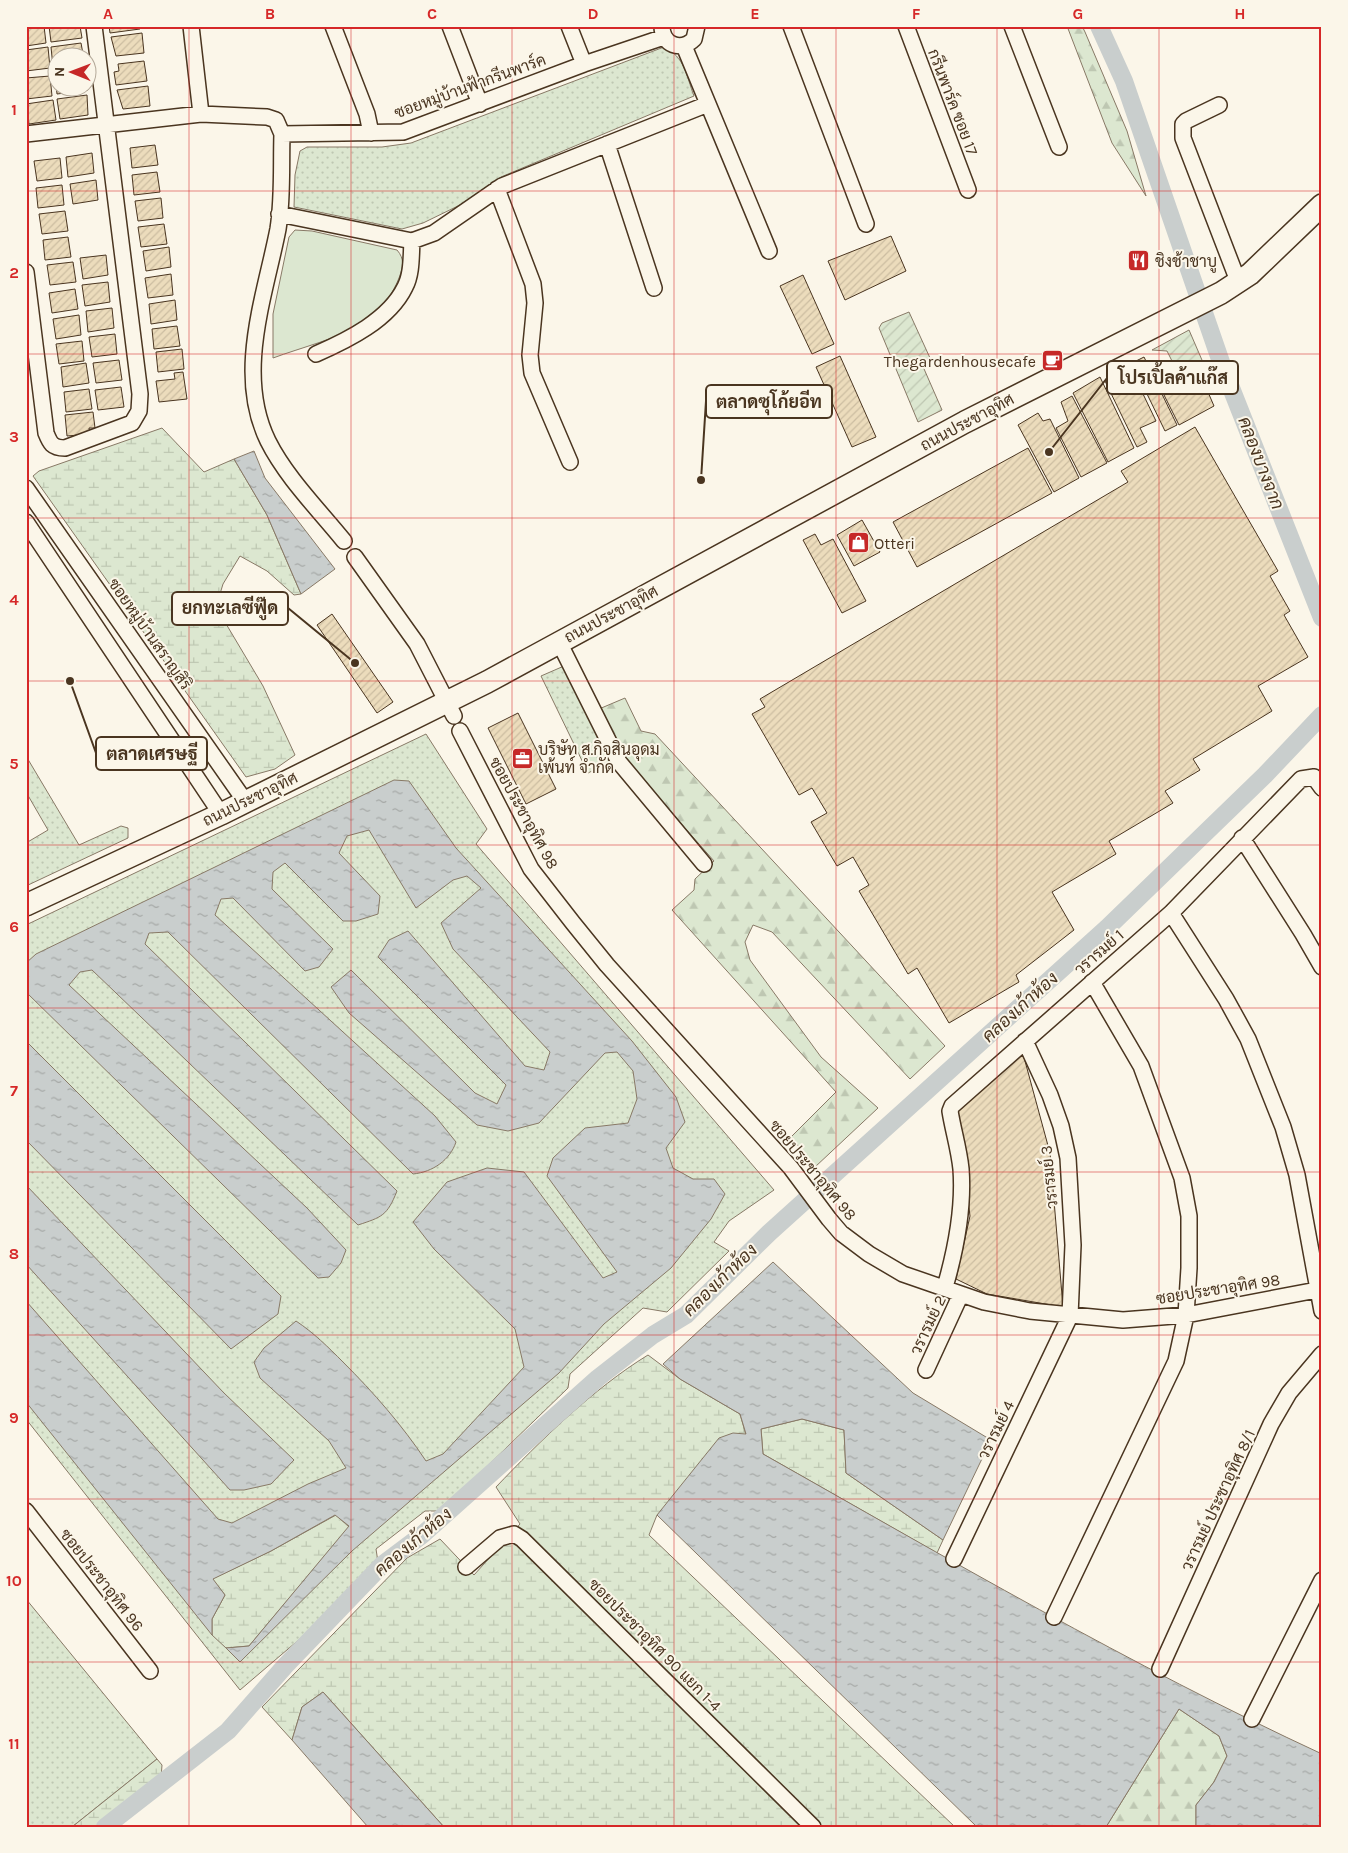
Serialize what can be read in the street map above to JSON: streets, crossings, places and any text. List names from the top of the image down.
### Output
{
  "streets": {
    "main road": ["ถนนประชาอุทิศ"],
    "street": [
      "ซอยหมู่บ้านฟ้ากรีนพาร์ค",
      "กรีนพาร์ค ซอย 17",
      "ซอยหมู่บ้านสราญสิริ",
      "ซอยประชาอุทิศ 98",
      "วรารมย์ 1",
      "วรารมย์ 3",
      "วรารมย์ 2",
      "วรารมย์ 4",
      "วรารมย์ ประชาอุทิศ 8/1",
      "ซอยประชาอุทิศ 96",
      "ซอยประชาอุทิศ 90 แยก 1-4"
    ]
  },
  "crossings": [
    ["ถนนประชาอุทิศ", "ซอยหมู่บ้านสราญสิริ"],
    ["ซอยประชาอุทิศ 98", "วรารมย์ 1"],
    ["ซอยประชาอุทิศ 98", "วรารมย์ 3"],
    ["ซอยประชาอุทิศ 98", "วรารมย์ 2"],
    ["ซอยประชาอุทิศ 98", "วรารมย์ 4"],
    ["วรารมย์ 1", "วรารมย์ 3"],
    ["วรารมย์ 3", "วรารมย์ 4"]
  ],
  "water": ["คลองบางจาก", "คลองเก้าห้อง"],
  "places": {
    "restaurant": ["ชิงช้าชาบู"],
    "cafe": ["Thegardenhousecafe"],
    "other": [
      "โปรเปิ้ลค้าแก๊ส",
      "ตลาดซุโก้ยอีท",
      "ยกทะเลซีฟู๊ด",
      "ตลาดเศรษฐี"
    ],
    "shop": ["Otteri"],
    "office": ["บริษัท ส.กิจสินอุดม เพ้นท์ จำกัด"]
  },
  "north": "left",
  "grid": {
    "columns": [
      "A",
      "B",
      "C",
      "D",
      "E",
      "F",
      "G",
      "H"
    ],
    "rows": [
      "1",
      "2",
      "3",
      "4",
      "5",
      "6",
      "7",
      "8",
      "9",
      "10",
      "11"
    ]
  }
}
